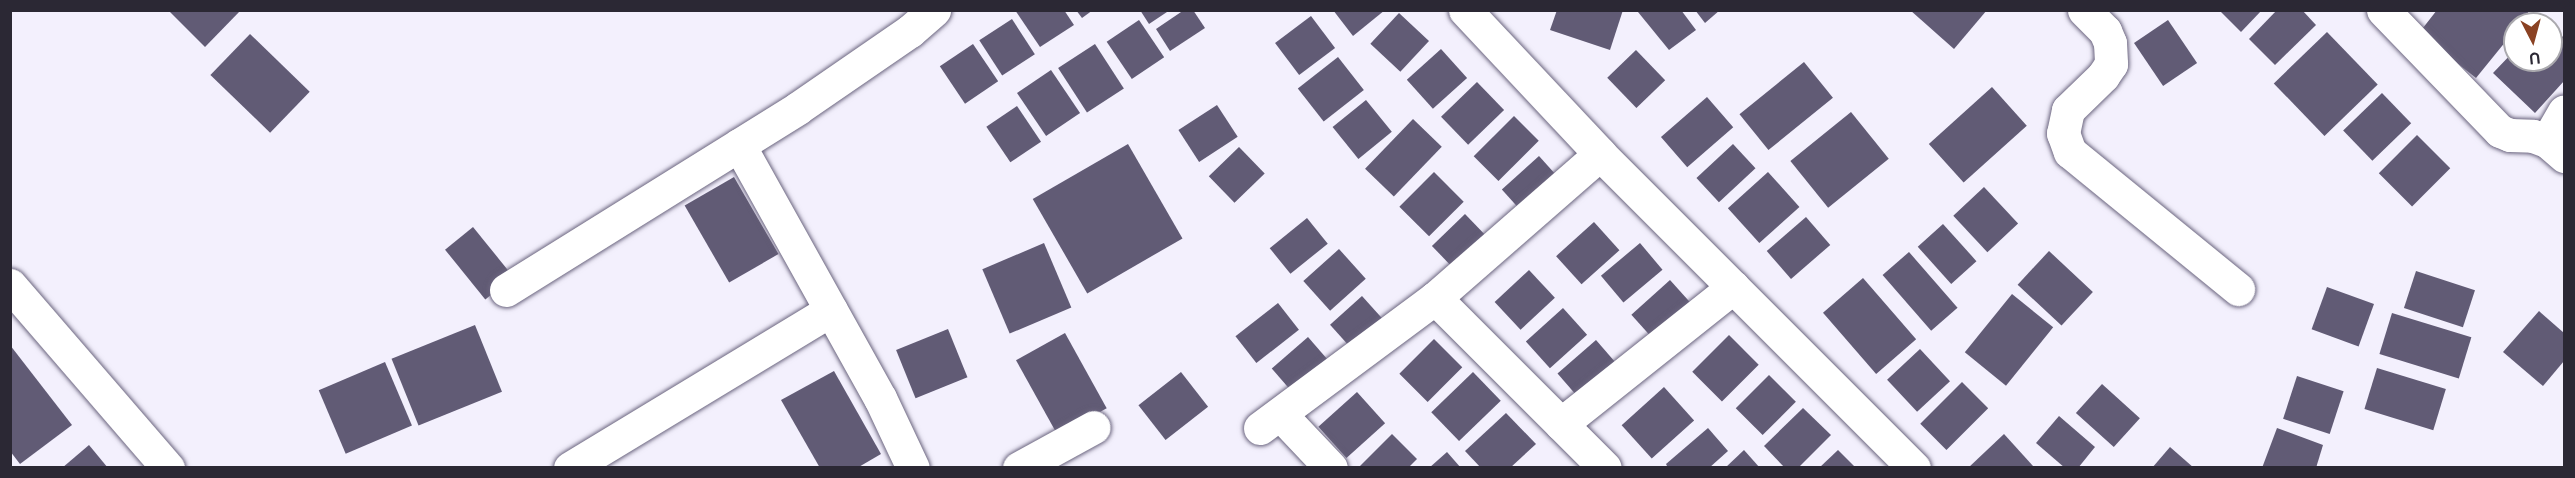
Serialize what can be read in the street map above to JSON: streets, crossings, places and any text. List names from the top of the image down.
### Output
{
  "north": "bottom"
}
